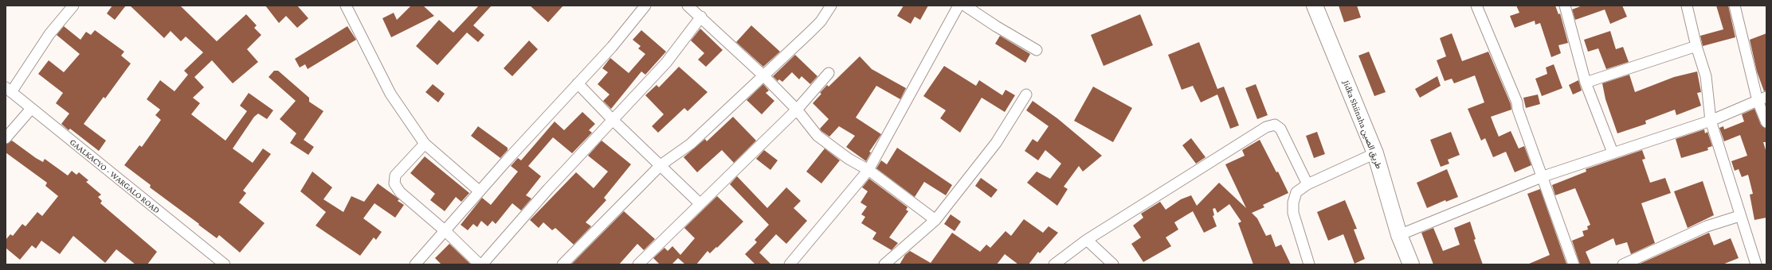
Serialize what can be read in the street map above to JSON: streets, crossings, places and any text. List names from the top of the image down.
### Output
{
  "streets": {
    "main road": ["Jidka Shiinaha طريق الصين"],
    "street": ["GAALKACYO - WARGALO ROAD"]
  }
}
